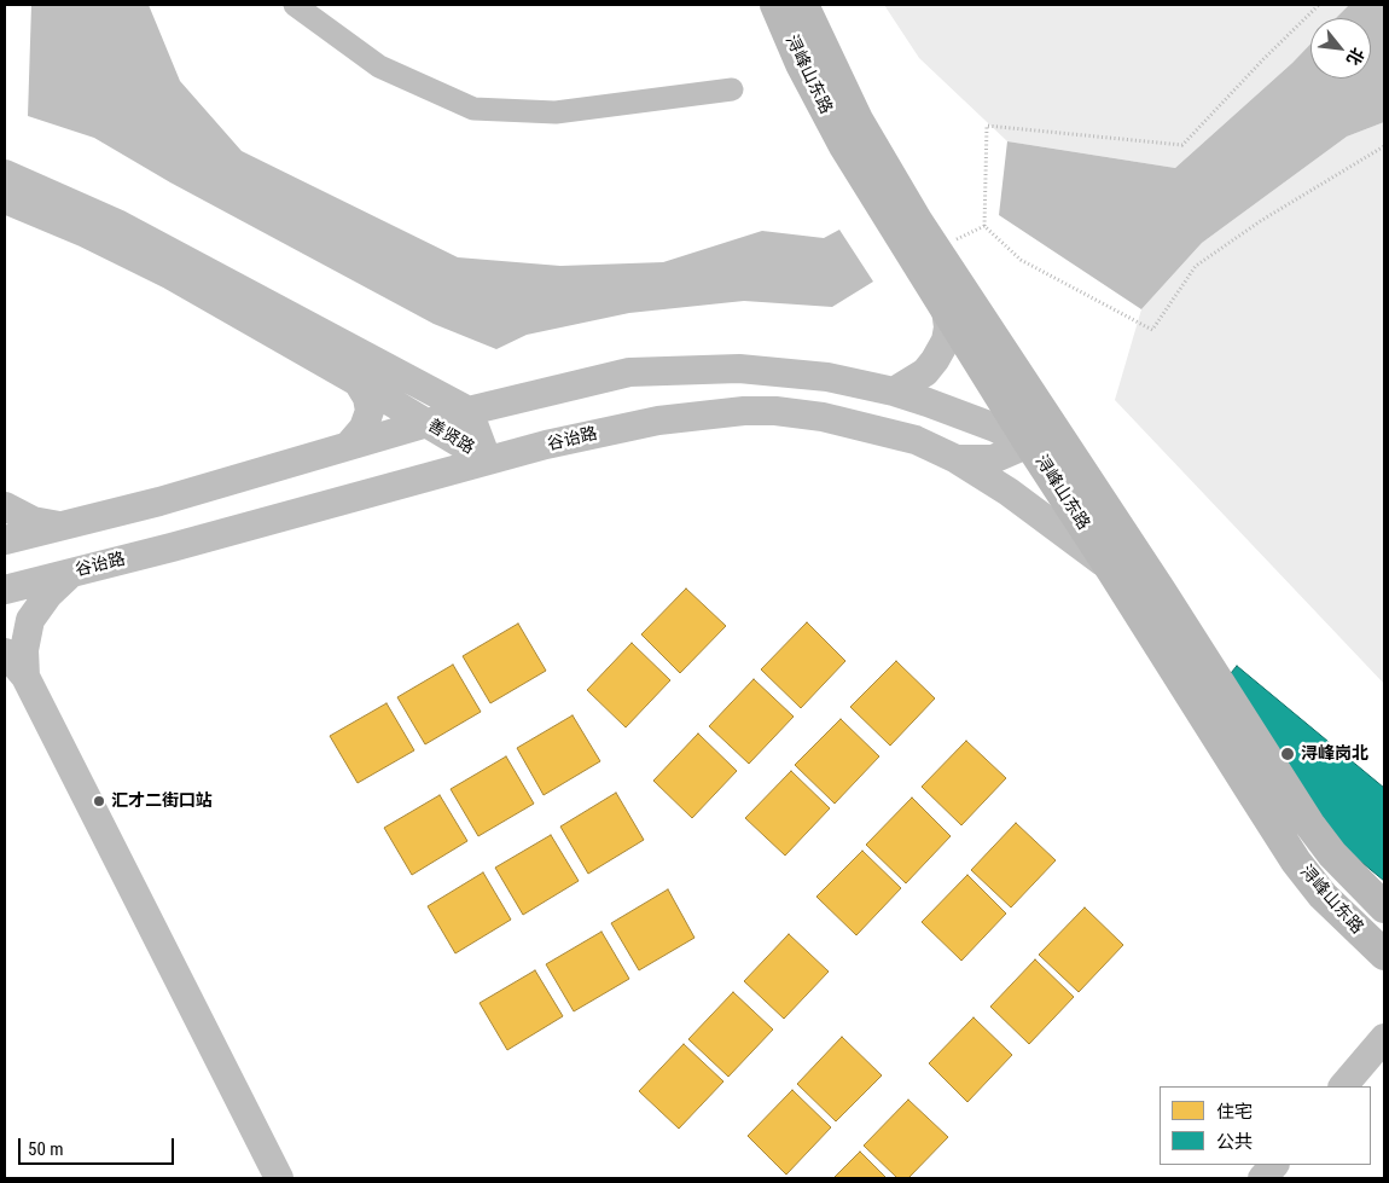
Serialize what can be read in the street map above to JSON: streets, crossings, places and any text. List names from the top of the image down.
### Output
{
  "streets": {
    "main road": ["浔峰山东路"],
    "street": ["善贤路", "谷诒路"]
  },
  "crossings": [
    ["浔峰山东路", "谷诒路"],
    ["善贤路", "谷诒路"]
  ],
  "places": ["浔峰岗北", "汇才二街口站"],
  "legend": ["住宅", "公共"],
  "scale_bar": "50 m",
  "north": "bottom right"
}
